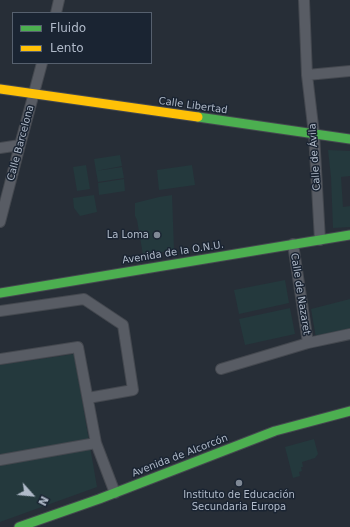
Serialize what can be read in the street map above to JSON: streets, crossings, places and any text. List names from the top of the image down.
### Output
{
  "streets": {
    "street": [
      "Calle Libertad",
      "Calle Barcelona",
      "Calle de Ávila",
      "Avenida de la O.N.U.",
      "Calle de Nazaret",
      "Avenida de Alcorcón"
    ]
  },
  "crossings": [
    ["Calle Libertad", "Calle Barcelona"],
    ["Calle Libertad", "Calle de Ávila"],
    ["Calle de Ávila", "Avenida de la O.N.U."],
    ["Avenida de la O.N.U.", "Calle de Nazaret"]
  ],
  "places": ["La Loma", "Instituto de Educación Secundaria Europa"],
  "legend": ["Fluido", "Lento"],
  "north": "bottom right"
}
